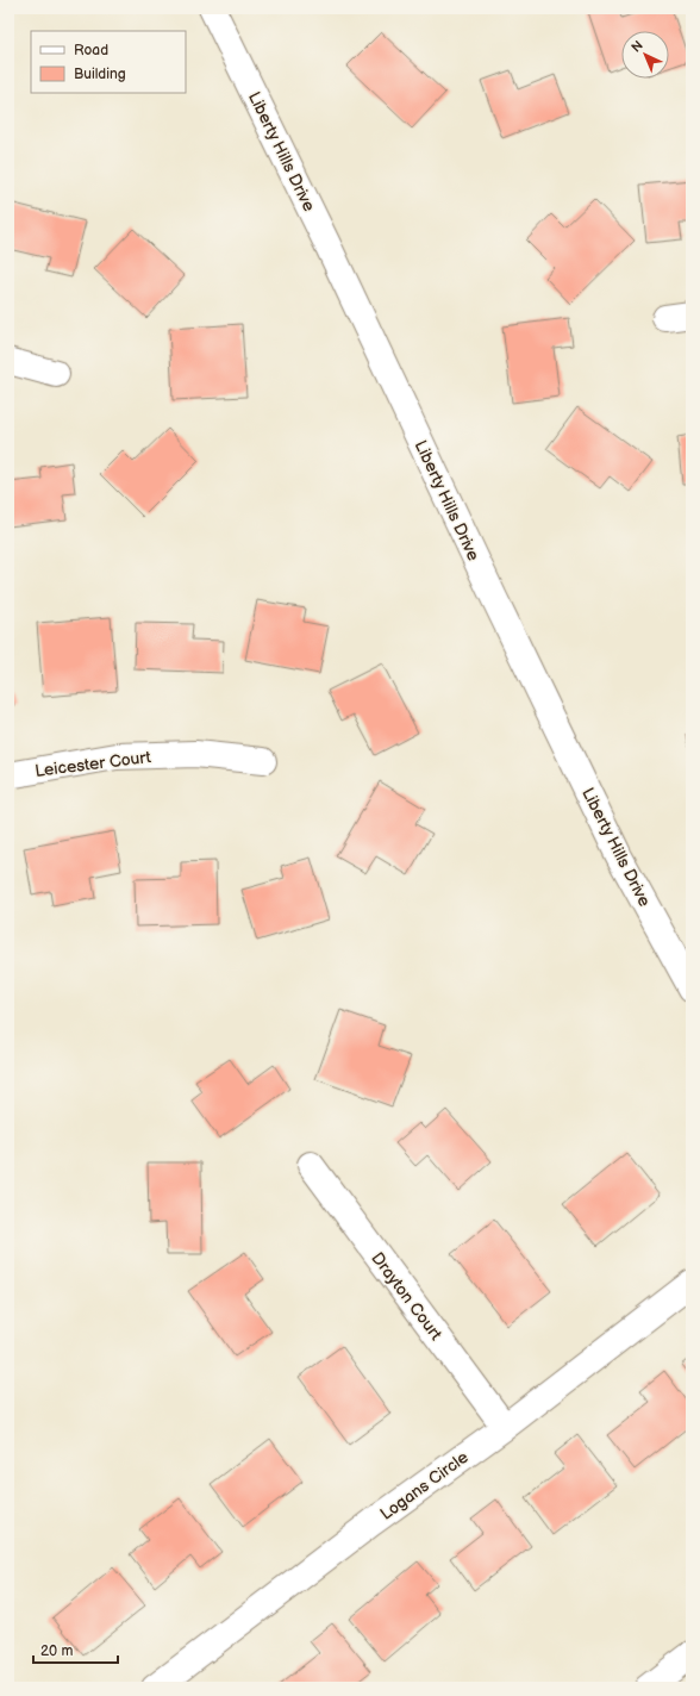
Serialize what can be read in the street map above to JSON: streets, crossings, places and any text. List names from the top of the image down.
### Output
{
  "streets": {
    "street": [
      "Liberty Hills Drive",
      "Leicester Court",
      "Drayton Court",
      "Logans Circle"
    ]
  },
  "crossings": [
    ["Drayton Court", "Logans Circle"]
  ],
  "legend": ["Road", "Building"],
  "scale_bar": "20 m",
  "north": "top left"
}
